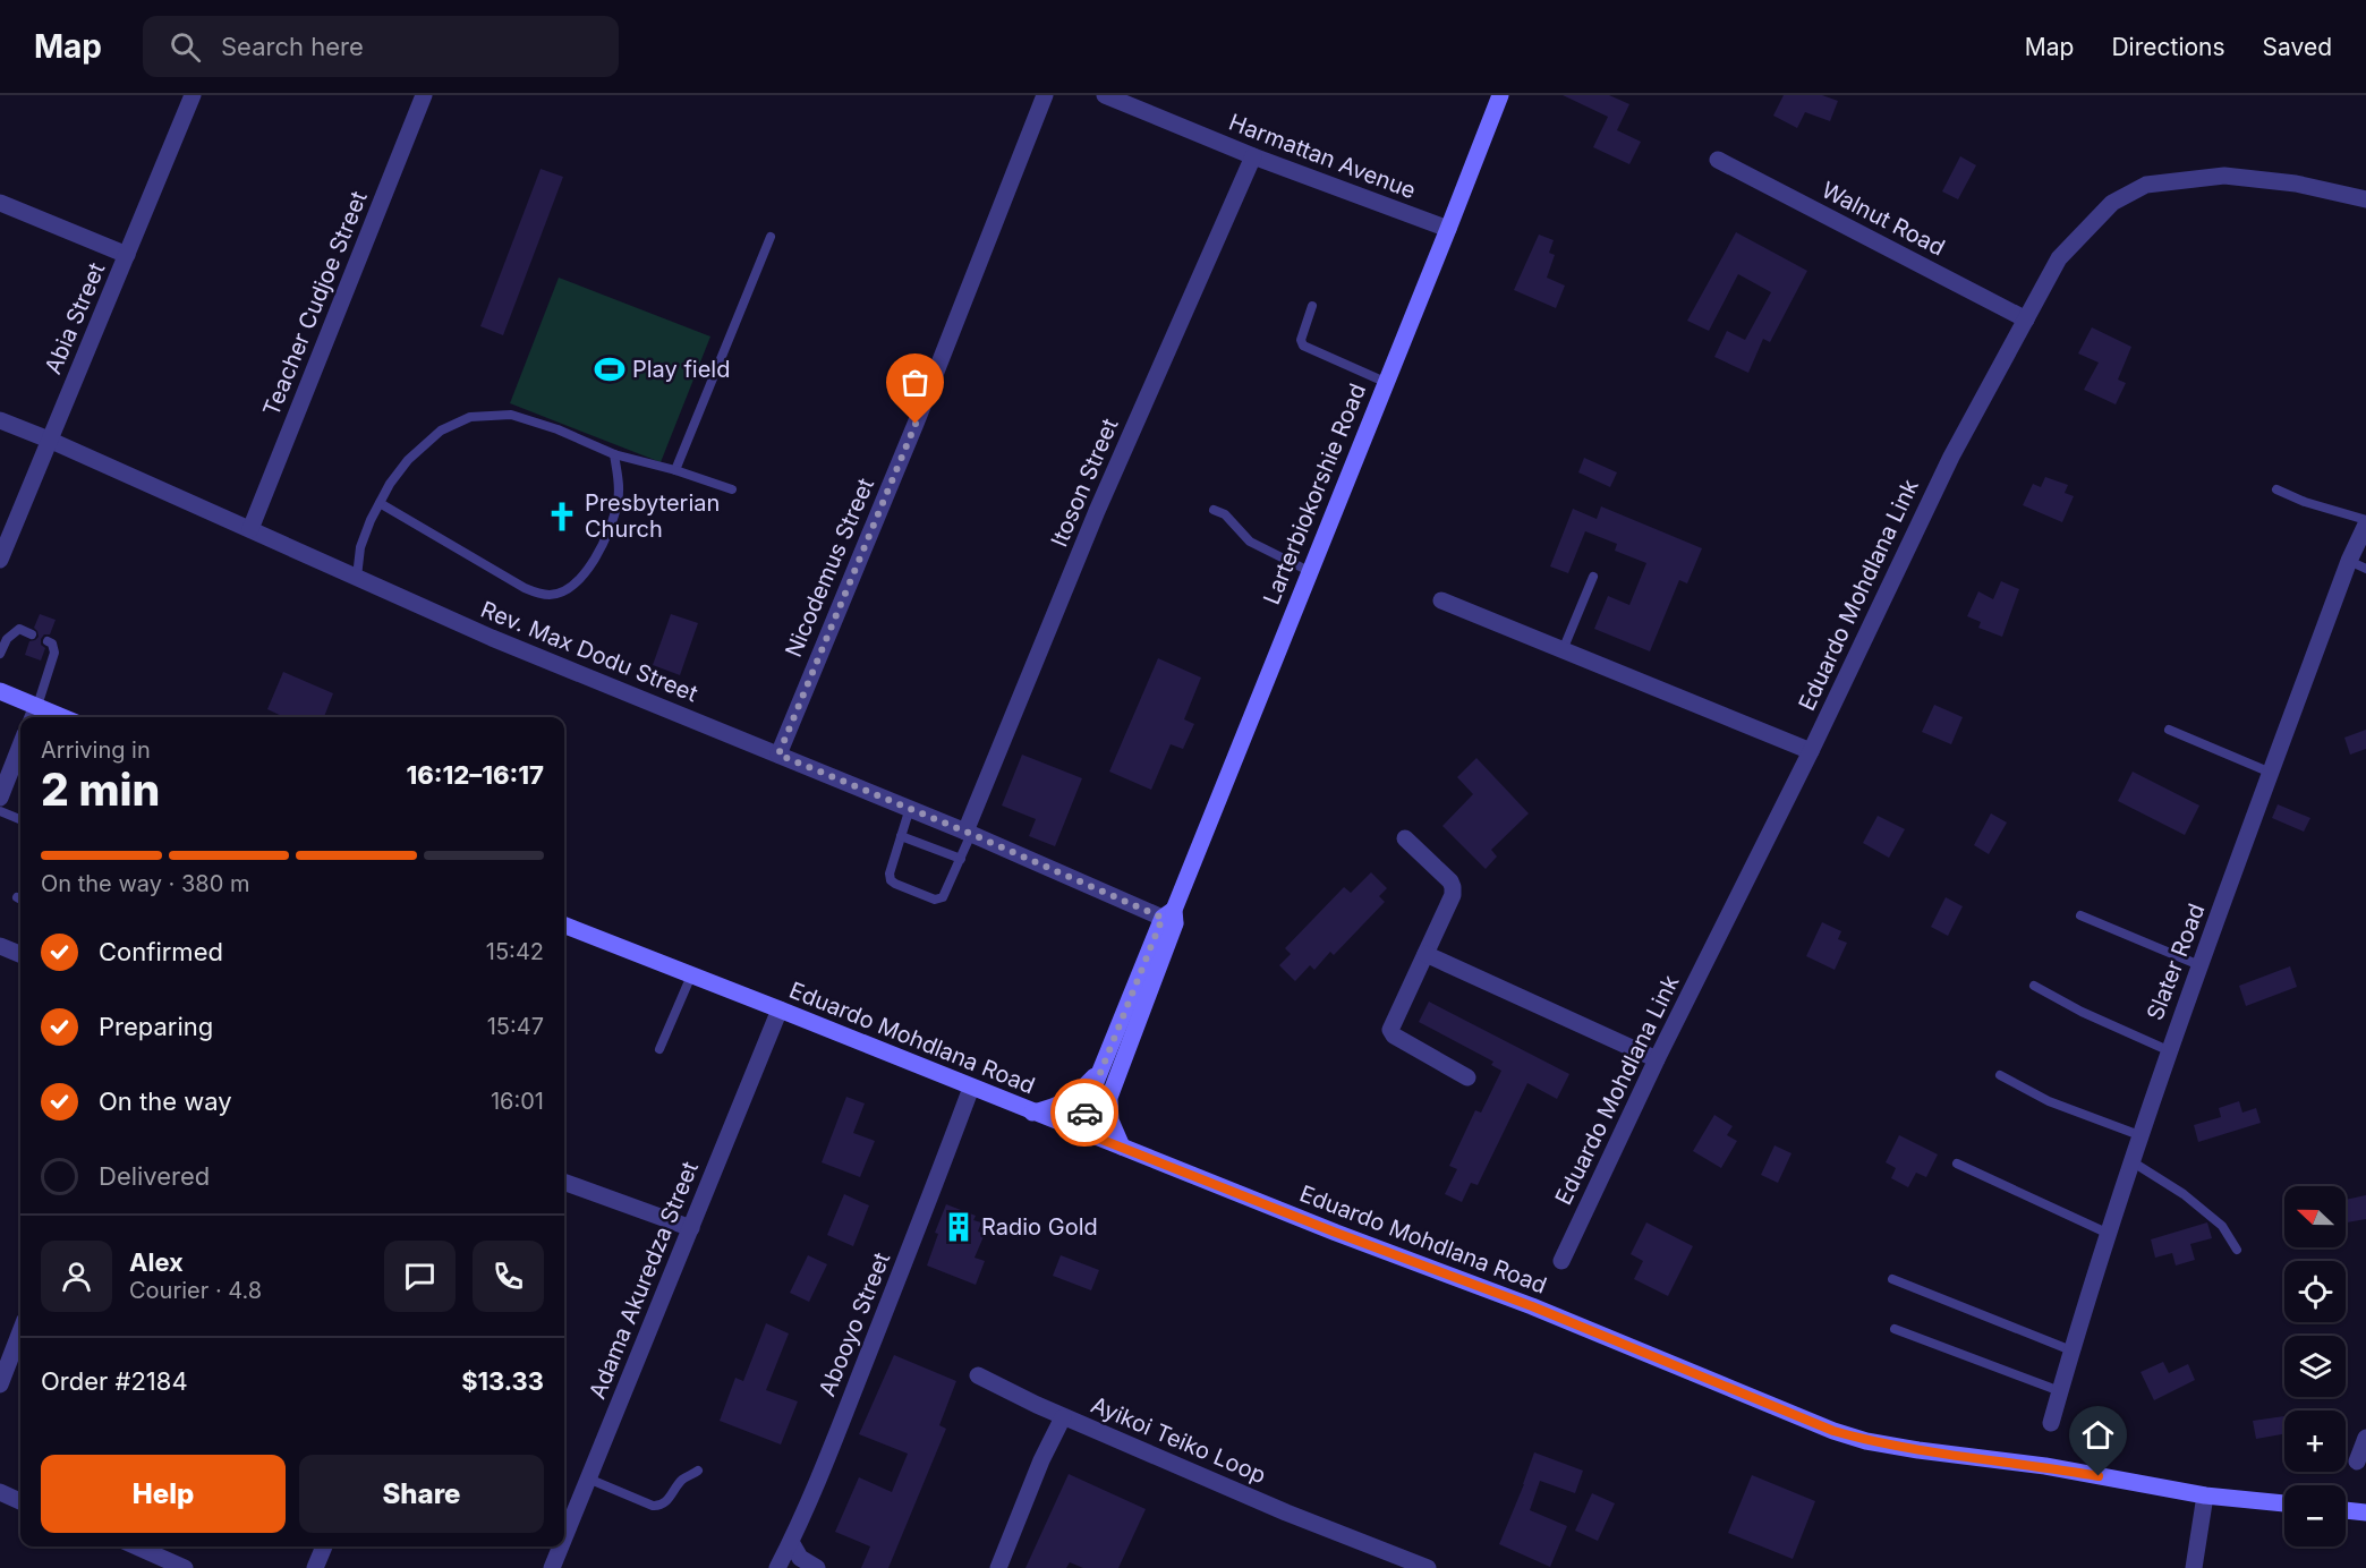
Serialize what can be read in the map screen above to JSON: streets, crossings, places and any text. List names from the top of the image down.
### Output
{
  "streets": {
    "main road": ["Larterbiokorshie Road", "Eduardo Mohdlana Road"],
    "street": [
      "Harmattan Avenue",
      "Walnut Road",
      "Teacher Cudjoe Street",
      "Abia Street",
      "Itoson Street",
      "Nicodemus Street",
      "Eduardo Mohdlana Link",
      "Rev. Max Dodu Street",
      "Slater Road",
      "Adama Akuredza Street",
      "Abooyo Street",
      "Ayikoi Teiko Loop"
    ]
  },
  "crossings": [
    ["Harmattan Avenue", "Itoson Street"],
    ["Harmattan Avenue", "Larterbiokorshie Road"],
    ["Walnut Road", "Eduardo Mohdlana Link"],
    ["Teacher Cudjoe Street", "Rev. Max Dodu Street"],
    ["Abia Street", "Rev. Max Dodu Street"],
    ["Itoson Street", "Rev. Max Dodu Street"],
    ["Larterbiokorshie Road", "Rev. Max Dodu Street"],
    ["Larterbiokorshie Road", "Eduardo Mohdlana Road"],
    ["Nicodemus Street", "Rev. Max Dodu Street"],
    ["Eduardo Mohdlana Road", "Adama Akuredza Street"],
    ["Eduardo Mohdlana Road", "Abooyo Street"]
  ],
  "places": {
    "sports": ["Play field"],
    "church": ["Presbyterian Church"],
    "building": ["Radio Gold"]
  },
  "north": "left",
  "page": {
    "header": "Map",
    "search": "Search here",
    "nav": ["Map", "Directions", "Saved"],
    "heading": ["2 min", "Arriving in", "16:12–16:17"],
    "panel": [
      "Alex",
      "Courier · 4.8",
      "Order #2184",
      "$13.33"
    ],
    "bar": "On the way · 380 m",
    "list": [
      ["Confirmed", "15:42"],
      ["Preparing", "15:47"],
      ["On the way", "16:01"],
      "Delivered"
    ],
    "map_buttons": ["+", "−"],
    "buttons": ["Help", "Share"]
  }
}
